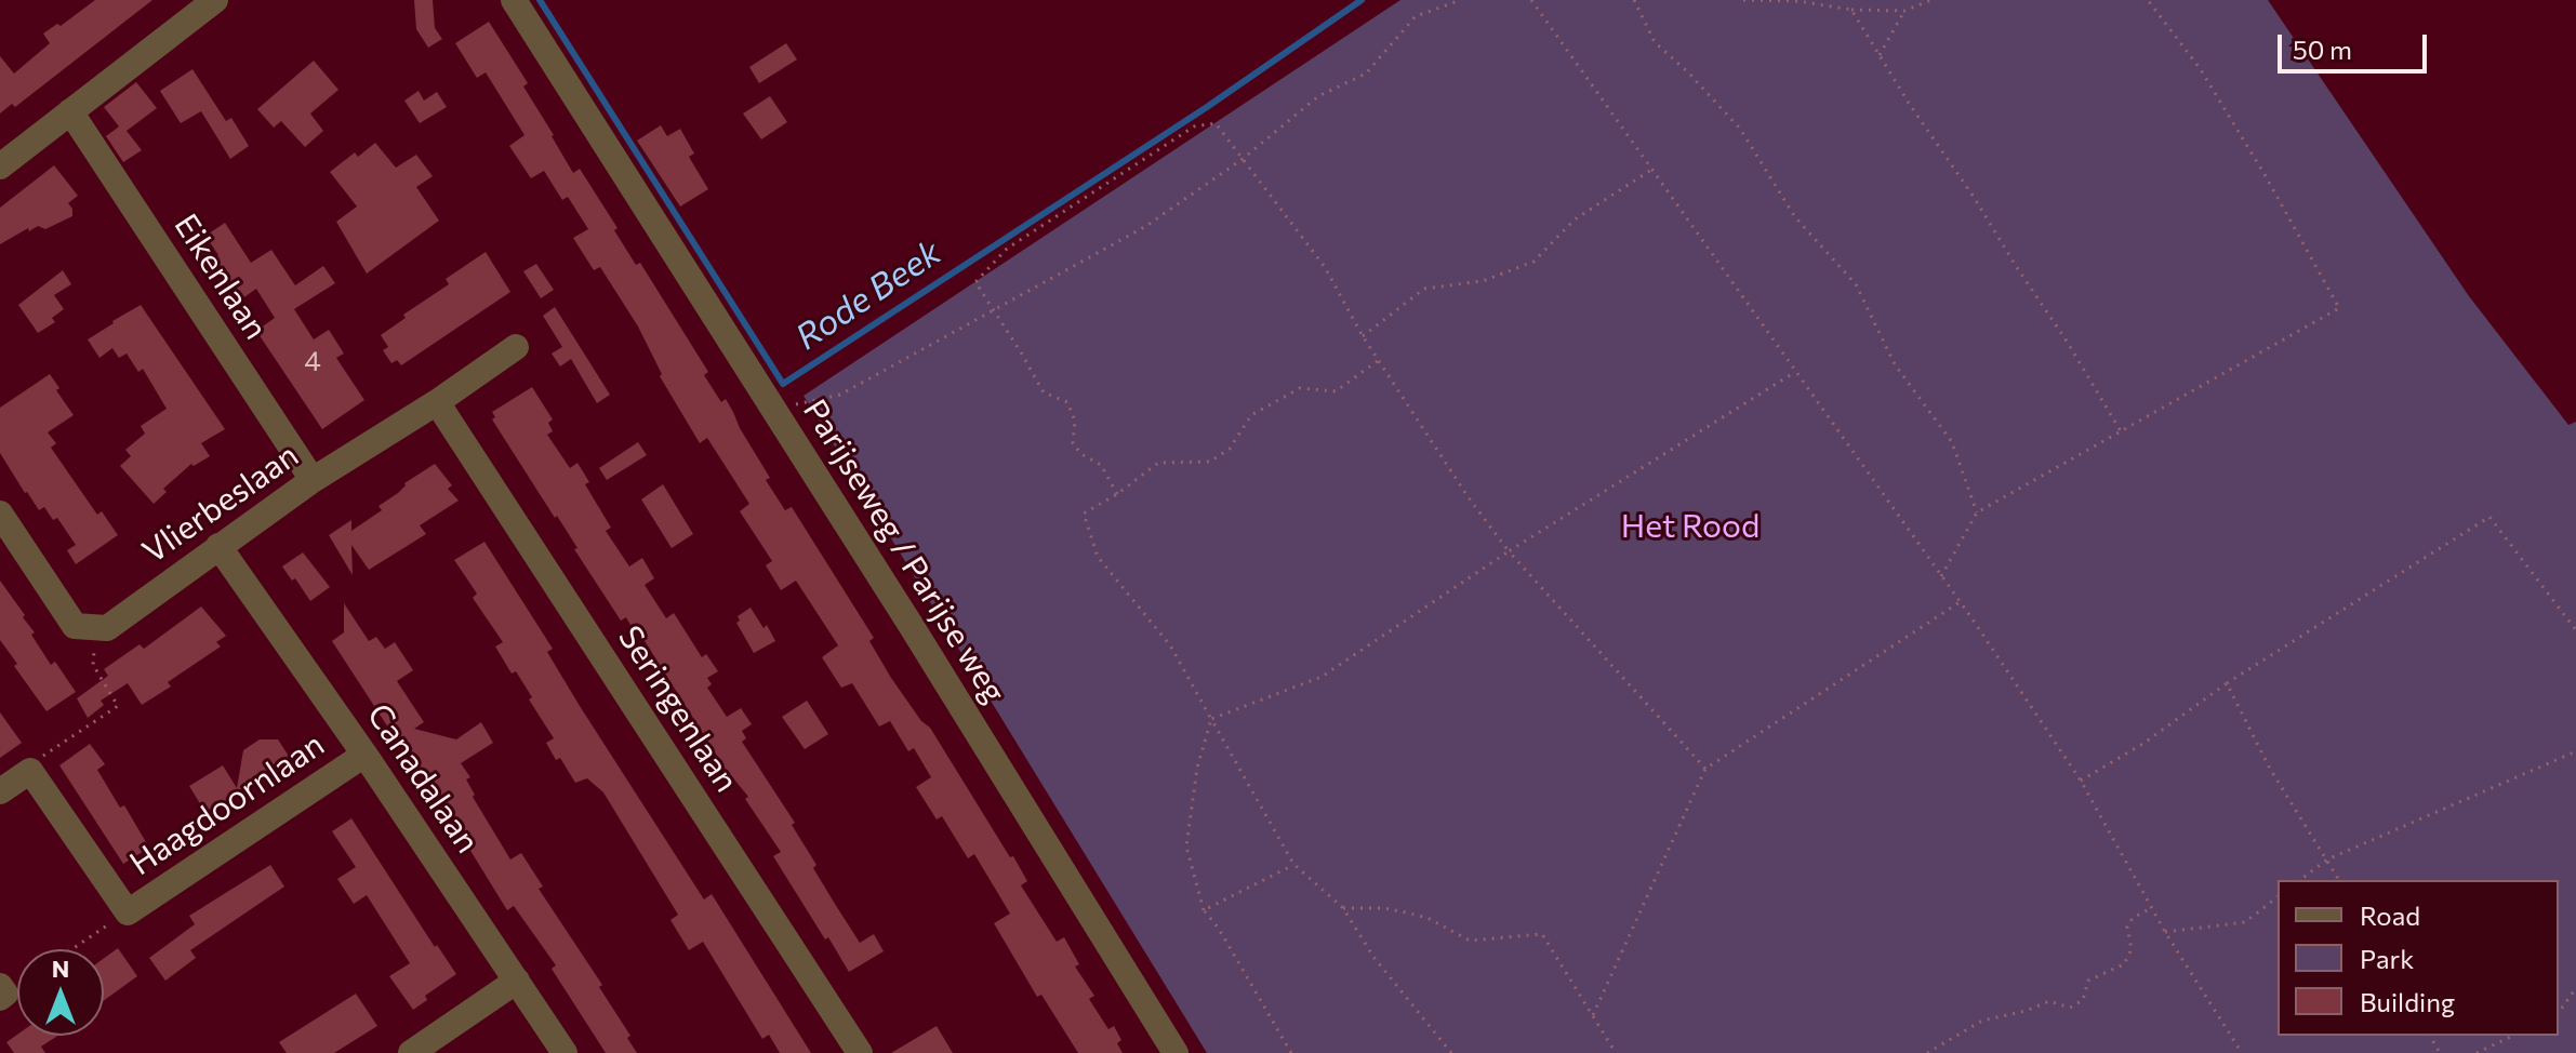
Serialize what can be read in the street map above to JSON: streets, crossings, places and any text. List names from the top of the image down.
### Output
{
  "streets": {
    "street": [
      "Eikenlaan",
      "Vlierbeslaan",
      "Parijseweg / Parijse weg",
      "Seringenlaan",
      "Canadalaan",
      "Haagdoornlaan"
    ]
  },
  "crossings": [
    ["Eikenlaan", "Vlierbeslaan"],
    ["Vlierbeslaan", "Seringenlaan"],
    ["Vlierbeslaan", "Canadalaan"],
    ["Canadalaan", "Haagdoornlaan"]
  ],
  "water": ["Rode Beek"],
  "parks": ["Het Rood"],
  "house_numbers": ["4"],
  "legend": ["Road", "Park", "Building"],
  "scale_bar": "50 m",
  "north": "top"
}
